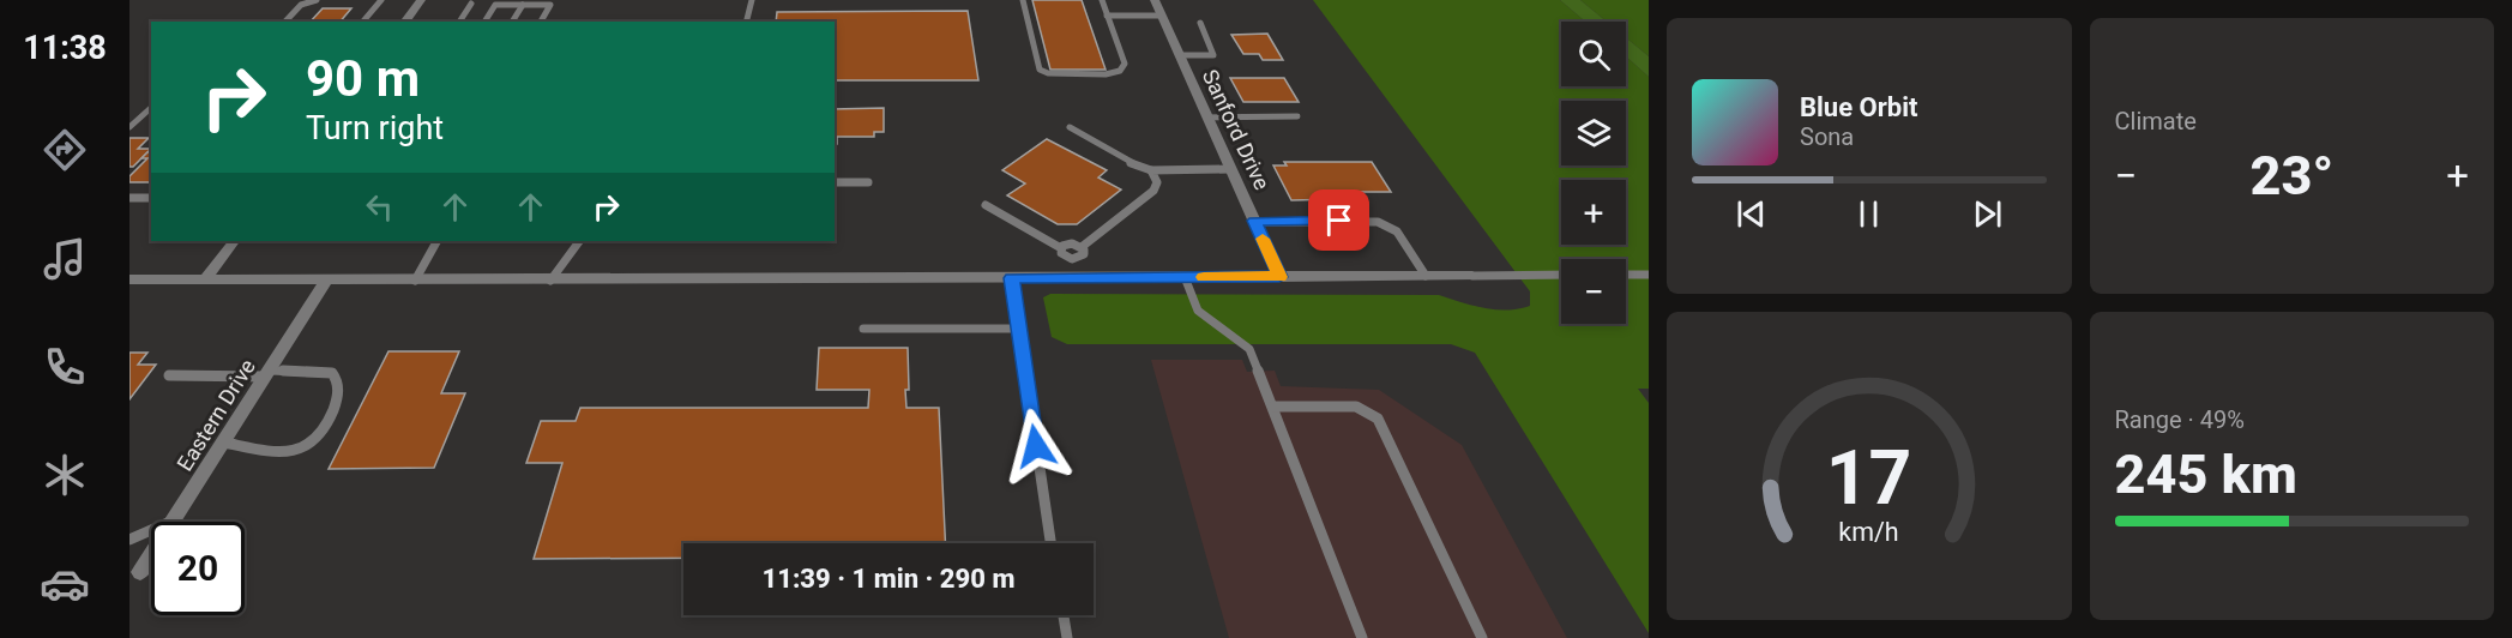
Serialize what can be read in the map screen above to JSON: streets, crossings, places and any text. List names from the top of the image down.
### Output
{
  "streets": {
    "street": ["Sanford Drive", "Eastern Drive"]
  },
  "page": {
    "tabs": "11:38",
    "tile": [
      "Climate",
      ["Range · 49%", "245 km"]
    ],
    "map_buttons": ["+", "−"],
    "turn": ["90 m", "Turn right"],
    "song": ["Blue Orbit", "Sona"],
    "heat": ["−", "23°", "+"],
    "limit": "20",
    "trip": "11:39 · 1 min · 290 m",
    "gauge": ["17", "km/h"]
  }
}
